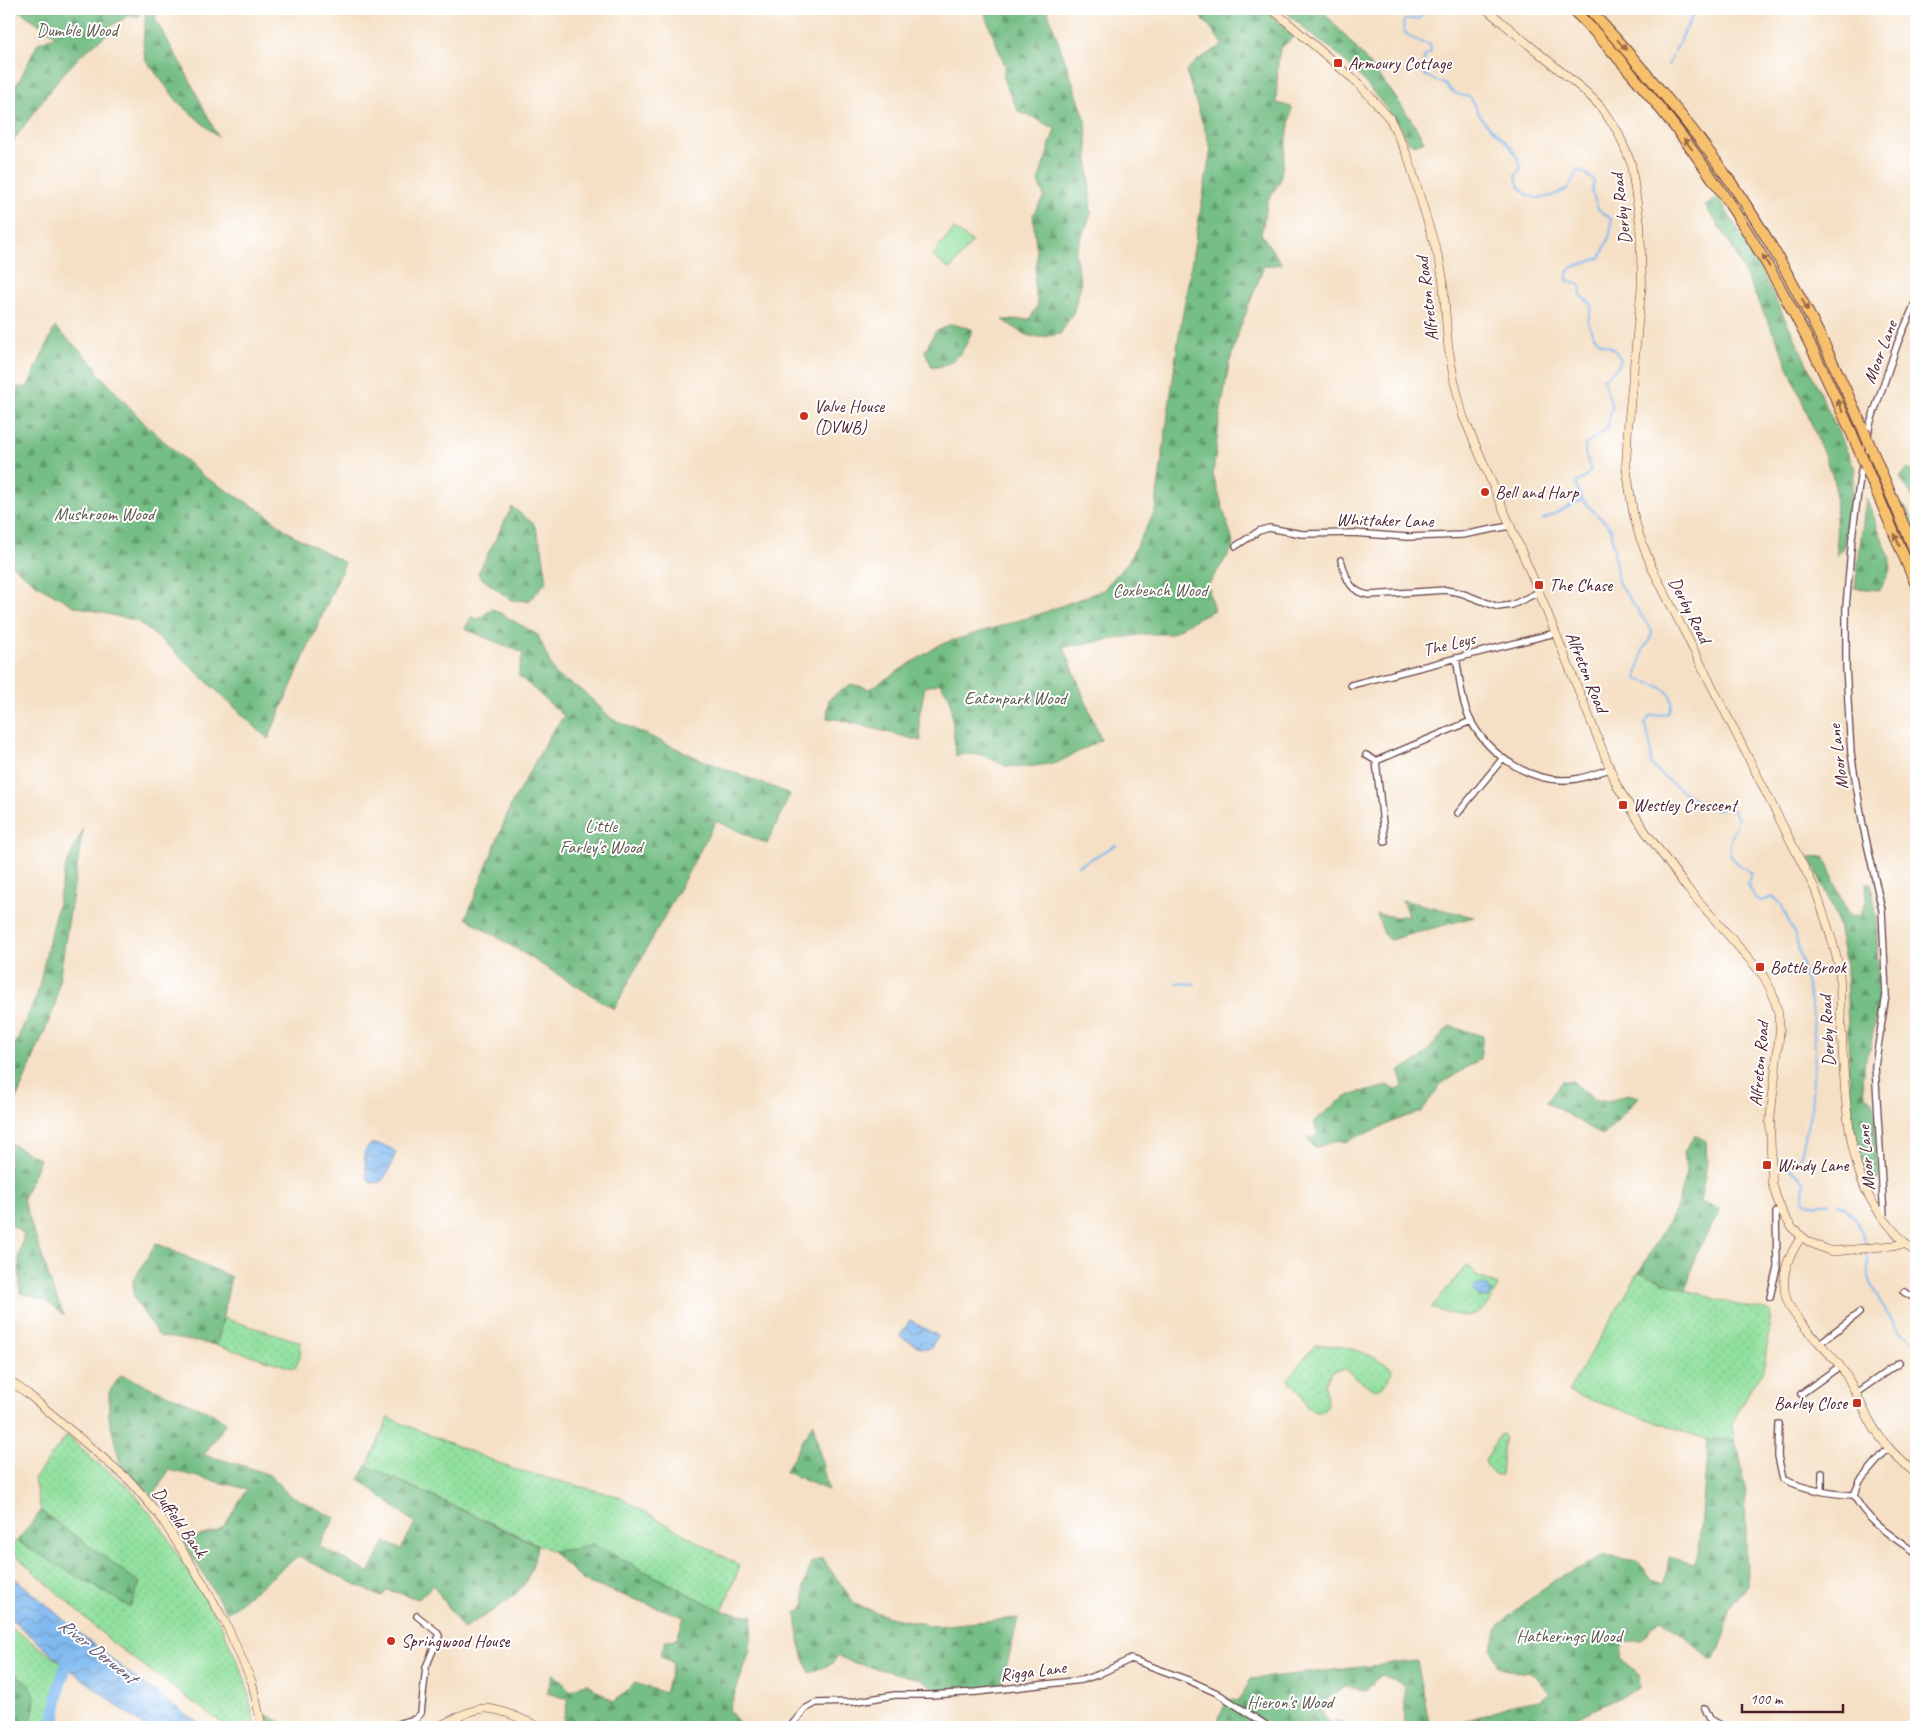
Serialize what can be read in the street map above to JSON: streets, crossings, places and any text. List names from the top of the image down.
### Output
{
  "streets": {
    "street": [
      "Derby Road",
      "Alfreton Road",
      "Moor Lane",
      "Whittaker Lane",
      "The Leys",
      "Duffield Bank",
      "Rigga Lane"
    ]
  },
  "crossings": [
    ["Derby Road", "Alfreton Road"],
    ["Derby Road", "Moor Lane"],
    ["Alfreton Road", "Whittaker Lane"],
    ["Alfreton Road", "The Leys"]
  ],
  "water": ["River Derwent"],
  "parks": [
    "Dumble Wood",
    "Mushroom Wood",
    "Coxbench Wood",
    "Eatonpark Wood",
    "Little Farley's Wood",
    "Hatherings Wood",
    "Hieron's Wood"
  ],
  "places": {
    "transit": [
      "Armoury Cottage",
      "The Chase",
      "Westley Crescent",
      "Bottle Brook",
      "Windy Lane",
      "Barley Close"
    ],
    "other": ["Valve House (DVWB)", "Bell and Harp", "Springwood House"]
  },
  "scale_bar": "100 m"
}
